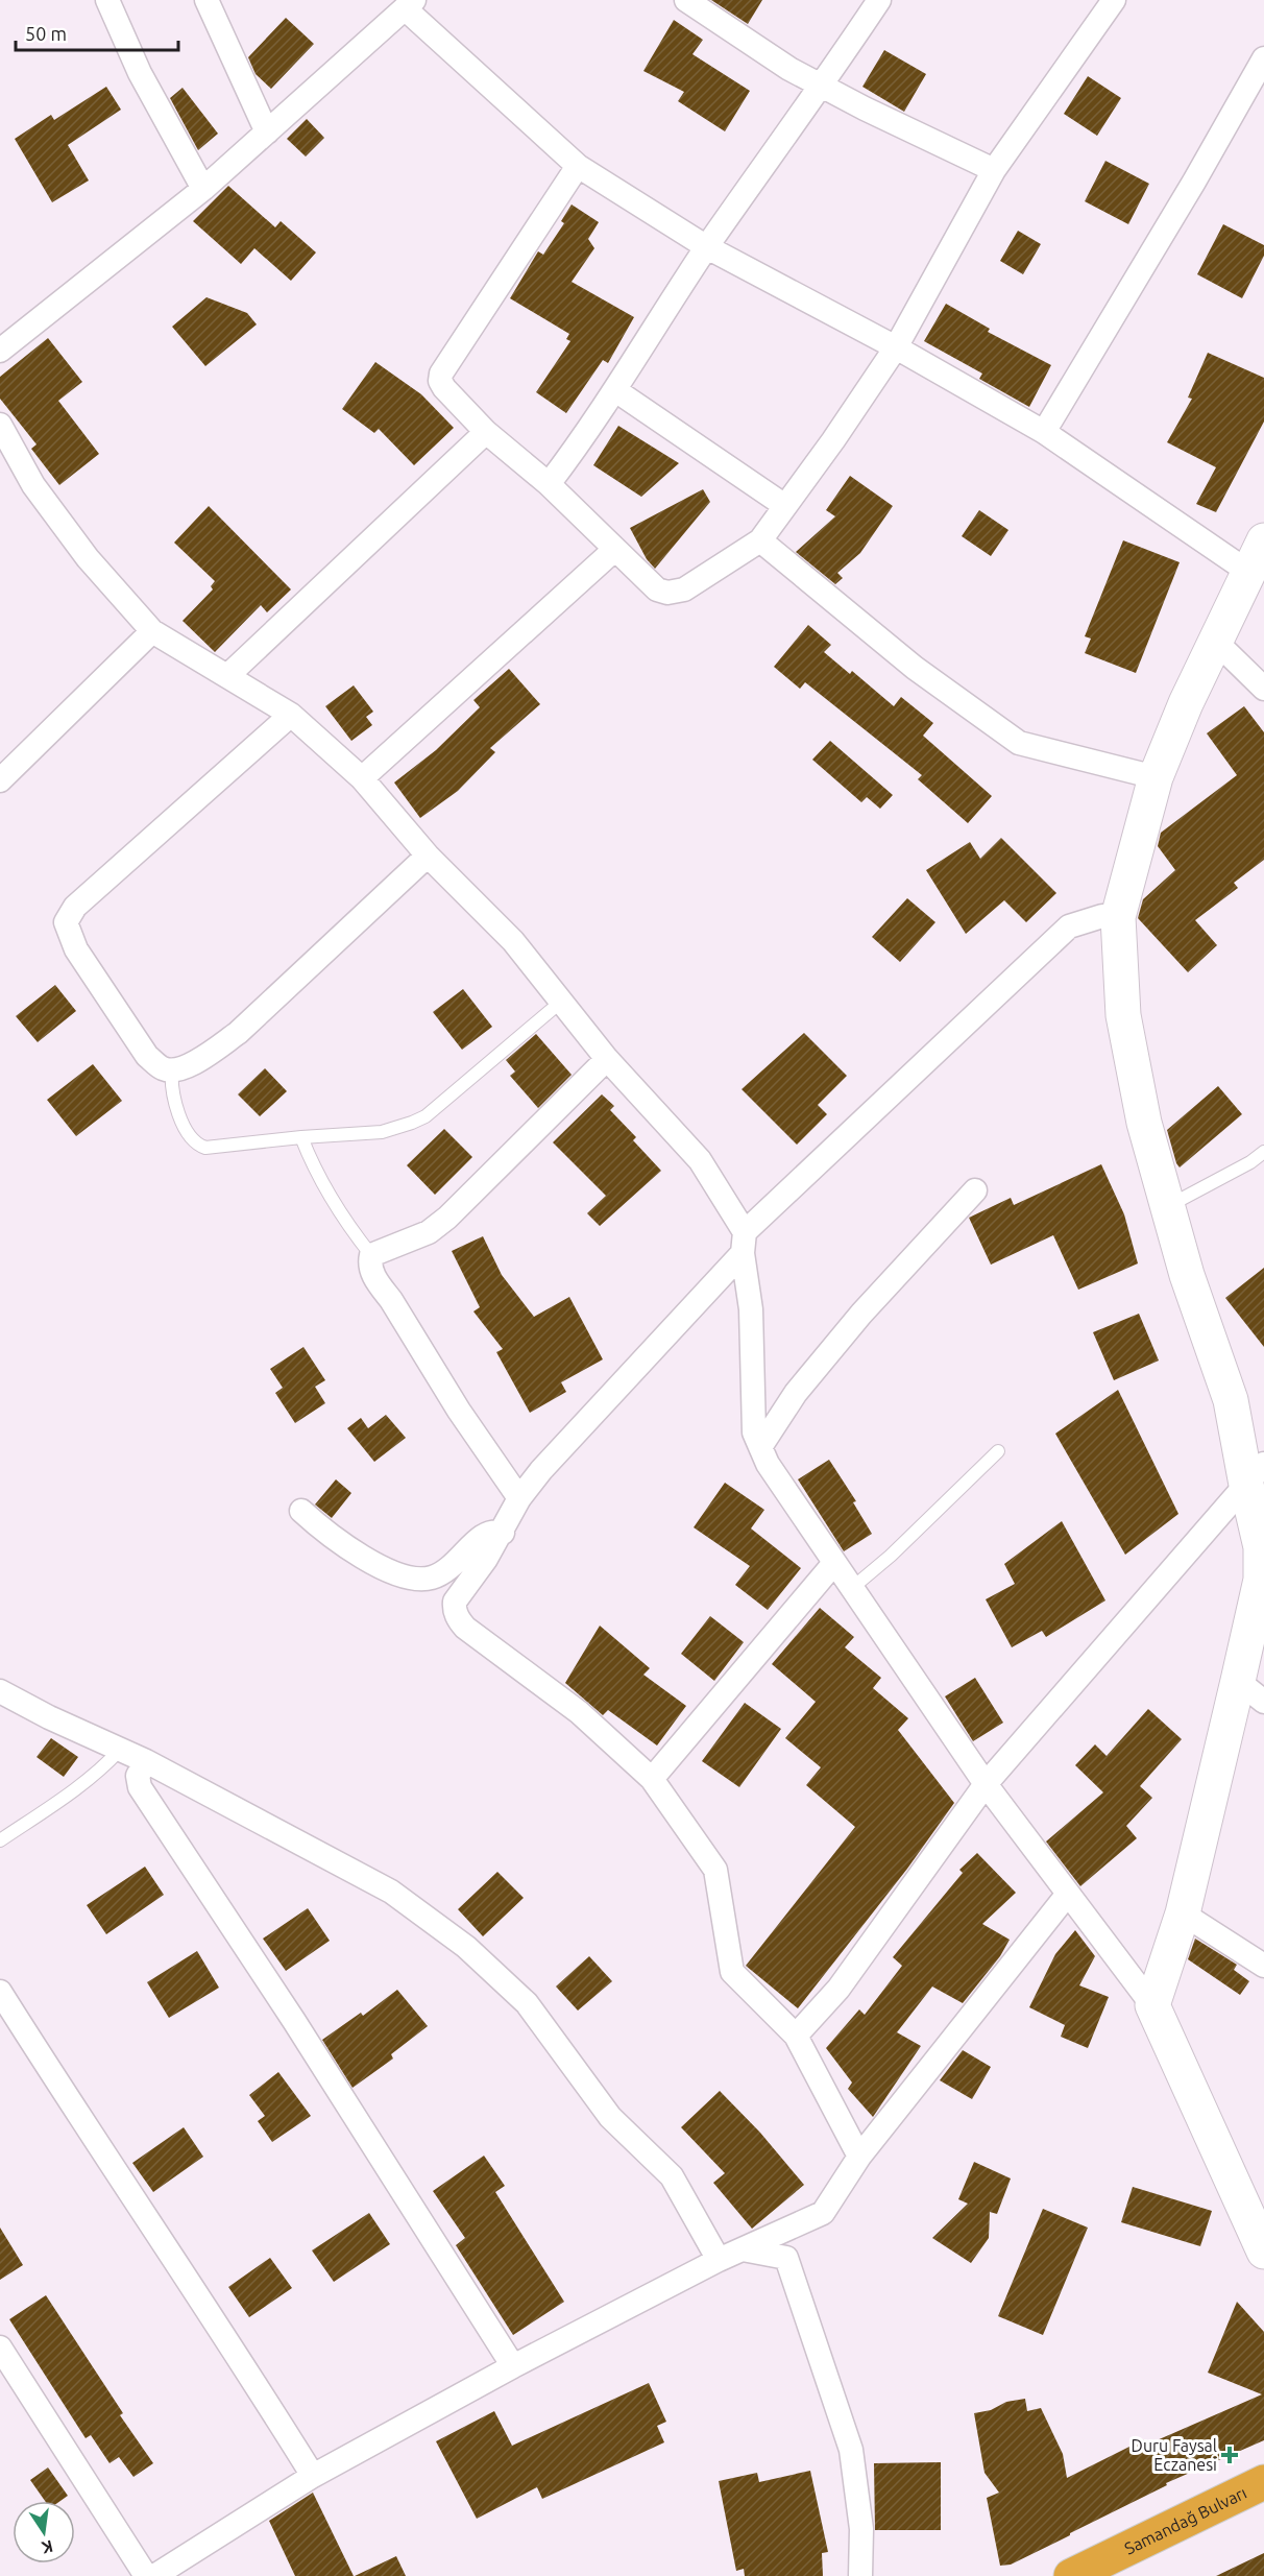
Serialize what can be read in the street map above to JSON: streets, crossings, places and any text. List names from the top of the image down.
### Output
{
  "streets": {
    "highway": ["Samandağ Bulvarı"]
  },
  "places": {
    "health": ["Duru Faysal Eczanesi"]
  },
  "scale_bar": "50 m",
  "north": "bottom"
}
